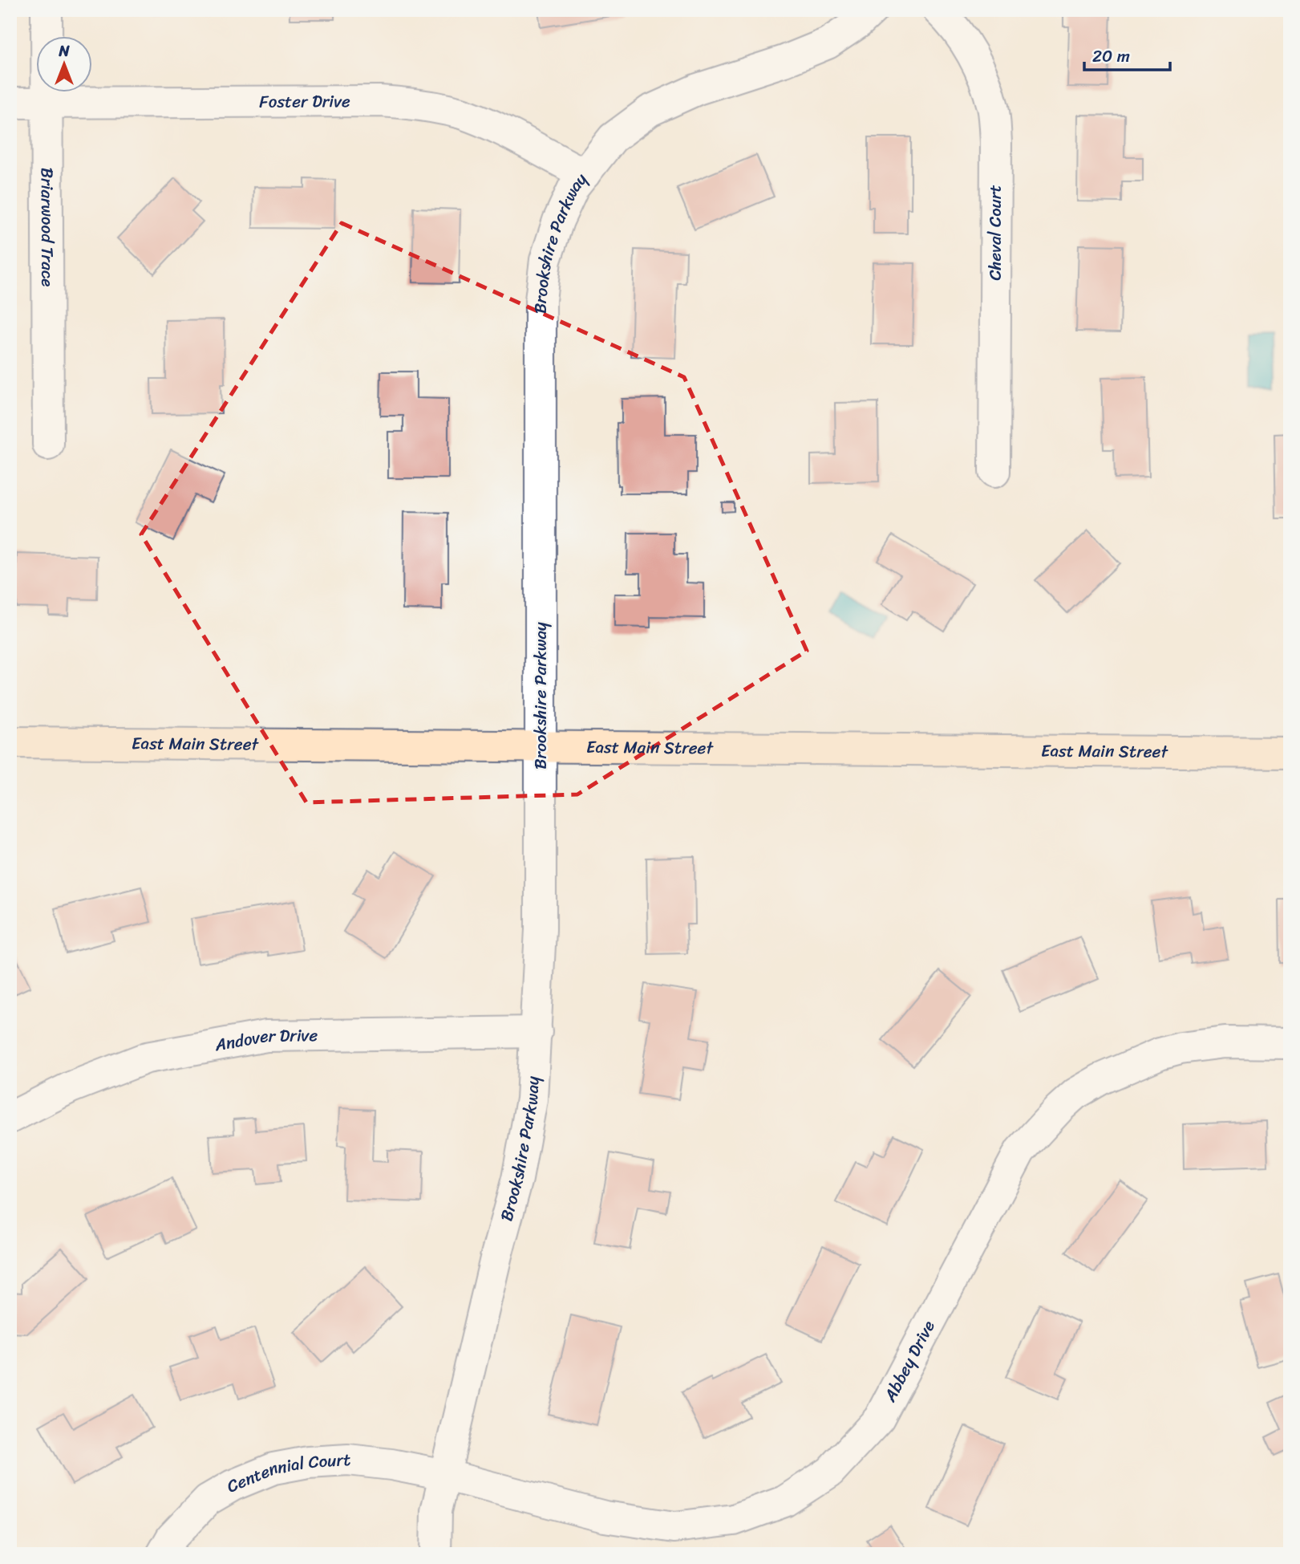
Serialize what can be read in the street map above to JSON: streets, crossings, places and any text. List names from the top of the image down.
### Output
{
  "streets": {
    "main road": ["East Main Street"],
    "street": [
      "Foster Drive",
      "Briarwood Trace",
      "Cheval Court",
      "Brookshire Parkway",
      "Andover Drive",
      "Abbey Drive",
      "Centennial Court"
    ]
  },
  "crossings": [
    ["Foster Drive", "Briarwood Trace"],
    ["Foster Drive", "Brookshire Parkway"],
    ["Brookshire Parkway", "East Main Street"],
    ["Brookshire Parkway", "Andover Drive"],
    ["Brookshire Parkway", "Abbey Drive"],
    ["Brookshire Parkway", "Centennial Court"],
    ["Abbey Drive", "Centennial Court"]
  ],
  "scale_bar": "20 m",
  "north": "top"
}
